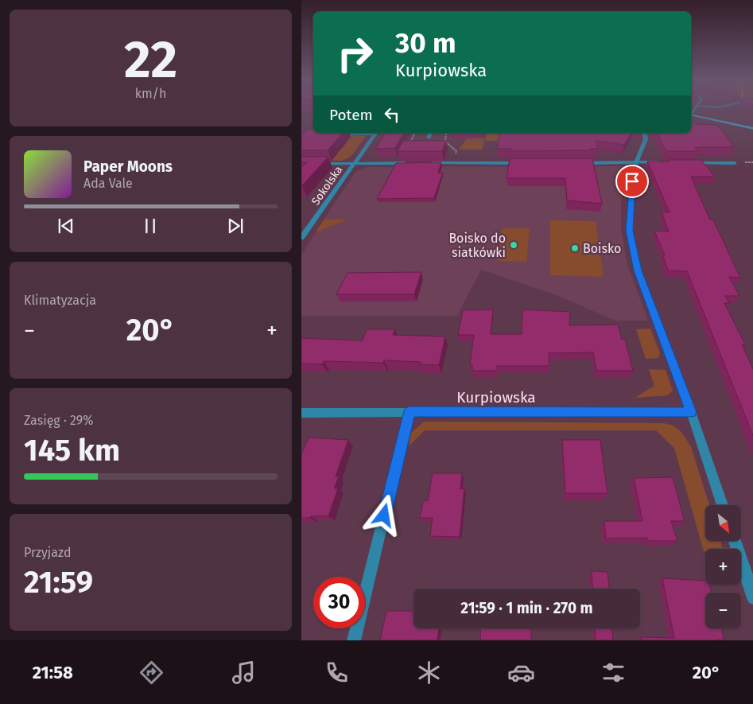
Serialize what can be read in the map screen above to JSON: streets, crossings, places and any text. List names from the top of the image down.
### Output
{
  "streets": {
    "street": ["Sokolska", "Kurpiowska"]
  },
  "places": ["Boisko do siatkówki", "Boisko"],
  "north": "bottom right",
  "page": {
    "tile": [
      ["22", "km/h"],
      "Klimatyzacja",
      ["Zasięg · 29%", "145 km"],
      ["Przyjazd", "21:59"]
    ],
    "turn": ["30 m", "Kurpiowska"],
    "then": "Potem",
    "song": ["Paper Moons", "Ada Vale"],
    "heat": ["−", "20°", "+"],
    "map_buttons": ["+", "−"],
    "limit": "30",
    "trip": "21:59 · 1 min · 270 m",
    "tabs": ["21:58", "20°"]
  }
}
